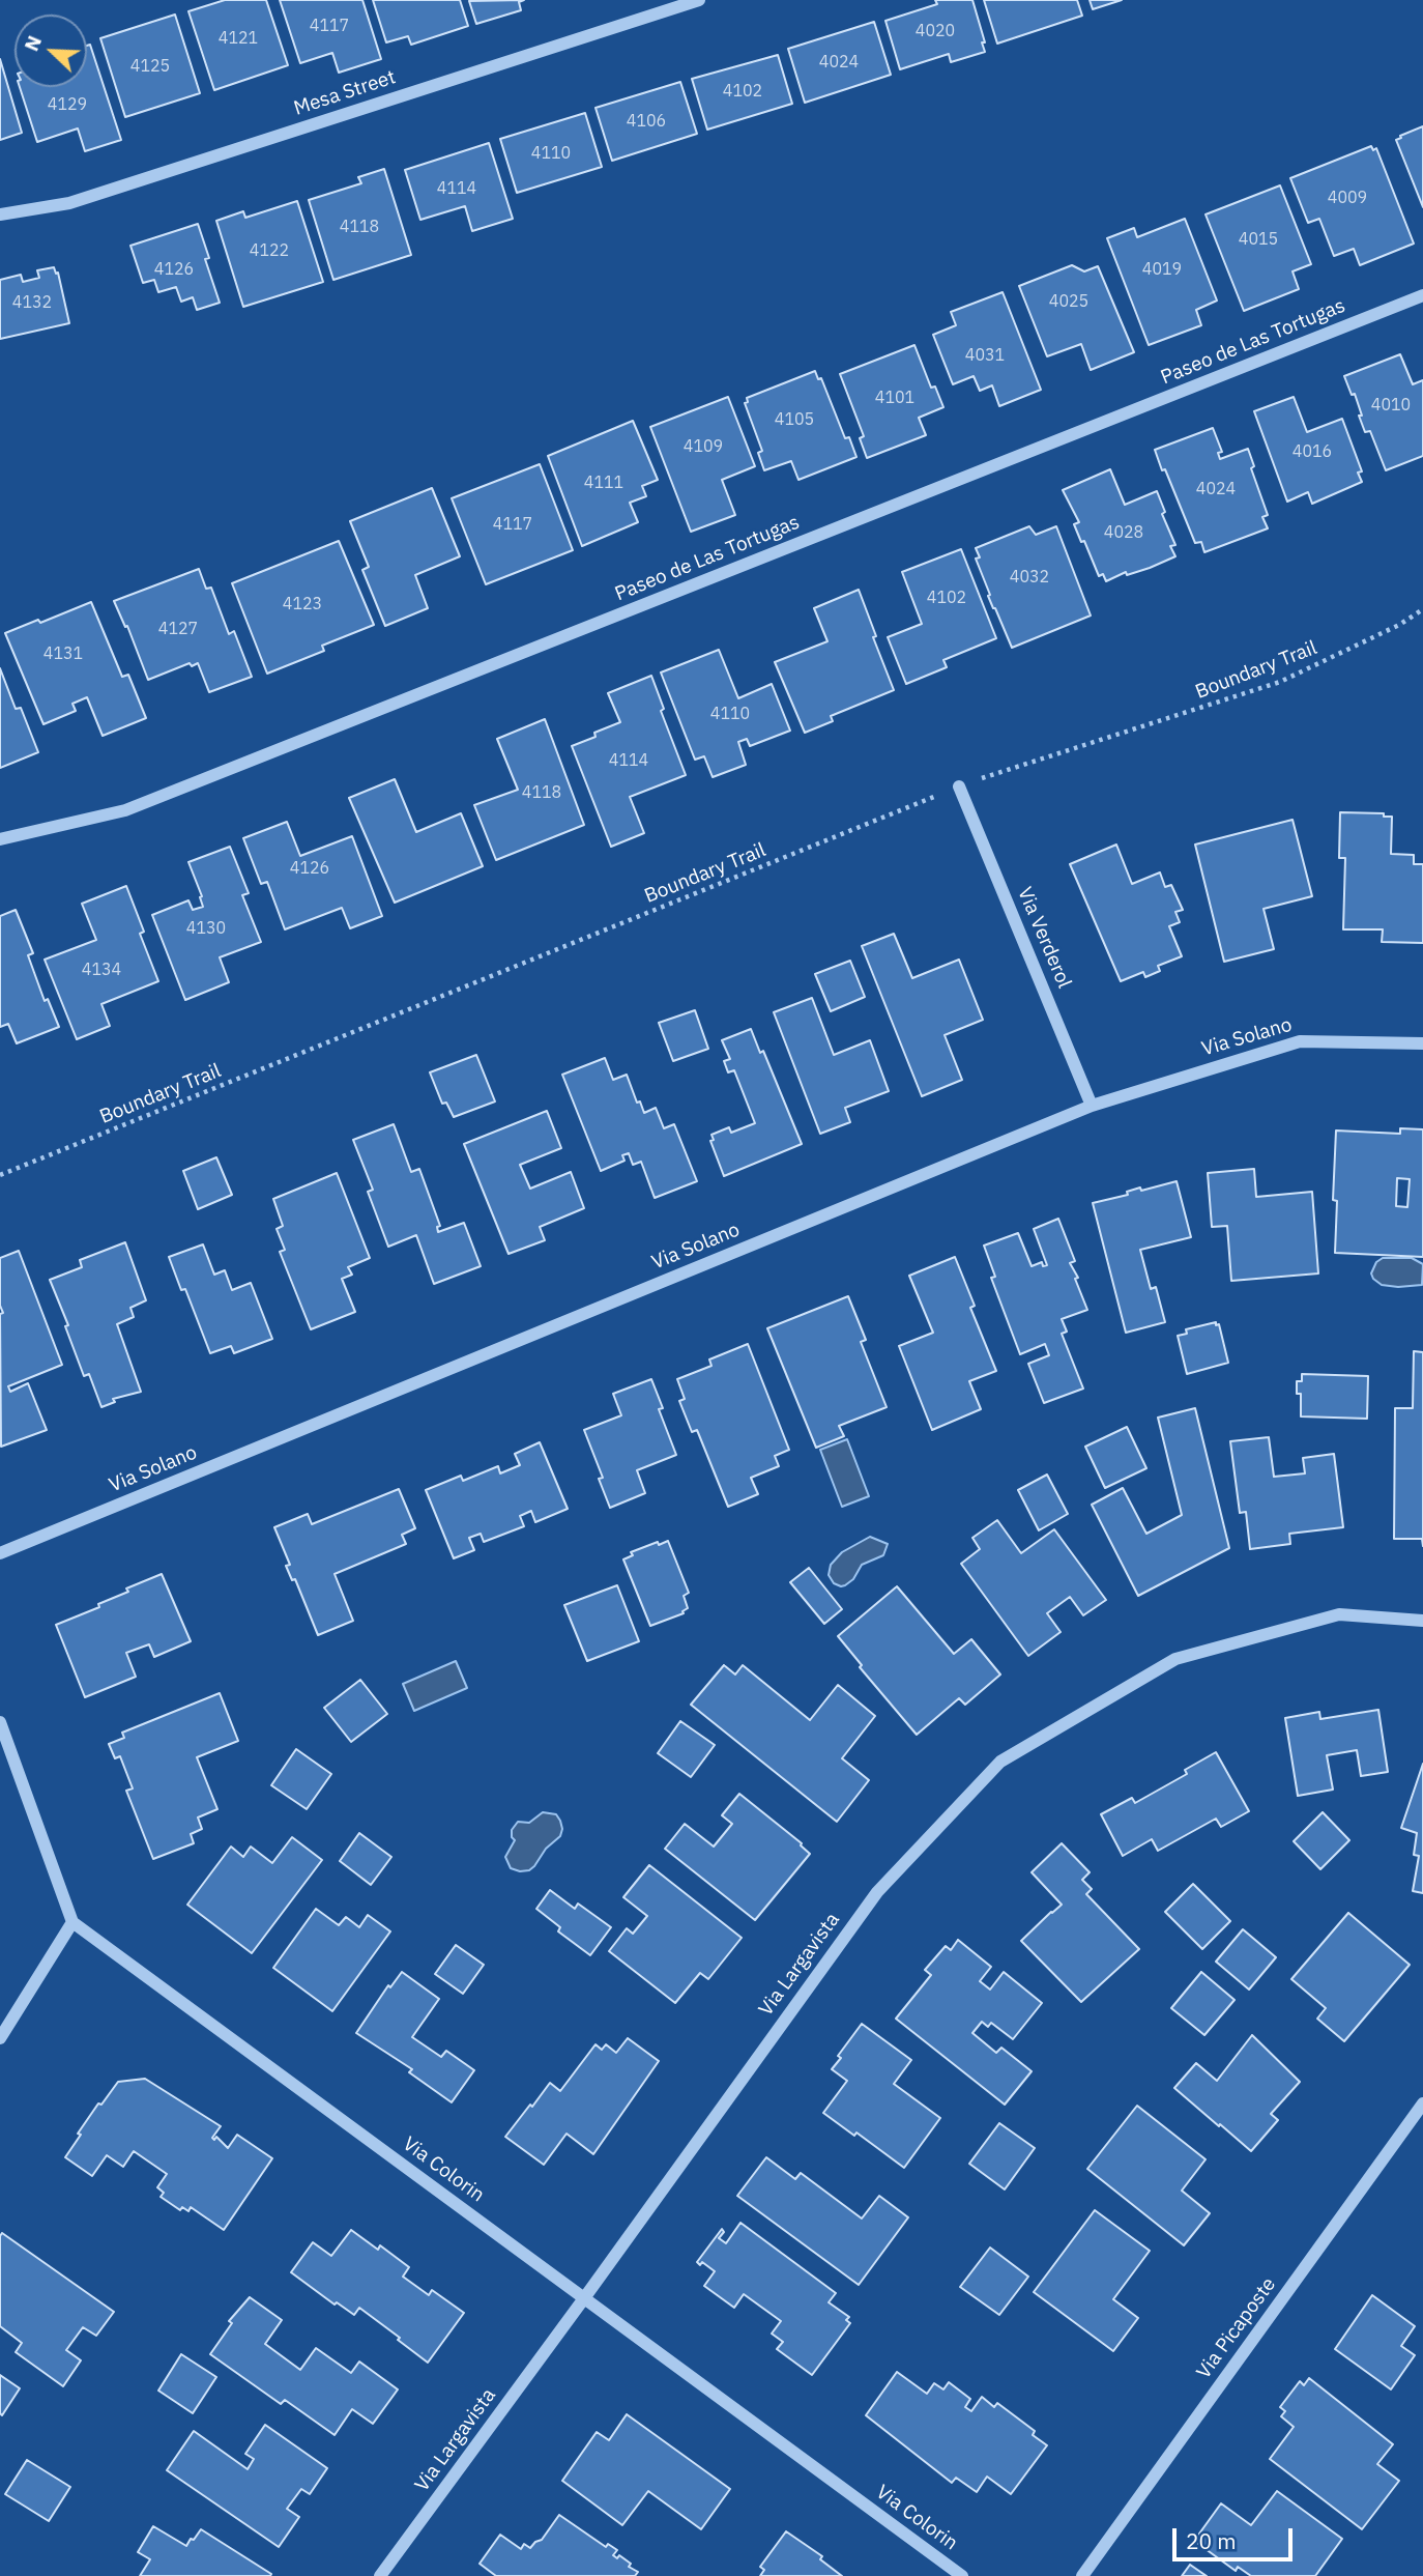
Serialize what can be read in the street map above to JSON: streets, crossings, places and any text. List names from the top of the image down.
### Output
{
  "streets": {
    "street": [
      "Mesa Street",
      "Paseo de Las Tortugas",
      "Via Verderol",
      "Via Solano",
      "Via Largavista",
      "Via Colorin",
      "Via Picaposte"
    ],
    "path": ["Boundary Trail"]
  },
  "crossings": [
    ["Boundary Trail", "Via Verderol"],
    ["Via Verderol", "Via Solano"],
    ["Via Largavista", "Via Colorin"]
  ],
  "house_numbers": [
    "4117",
    "4020",
    "4121",
    "4024",
    "4125",
    "4102",
    "4129",
    "4106",
    "4110",
    "4114",
    "4009",
    "4118",
    "4015",
    "4122",
    "4126",
    "4019",
    "4025",
    "4132",
    "4031",
    "4101",
    "4010",
    "4105",
    "4109",
    "4016",
    "4111",
    "4024",
    "4117",
    "4028",
    "4032",
    "4102",
    "4123",
    "4127",
    "4131",
    "4110",
    "4114",
    "4118",
    "4126",
    "4130",
    "4134"
  ],
  "scale_bar": "20 m",
  "north": "top left"
}
